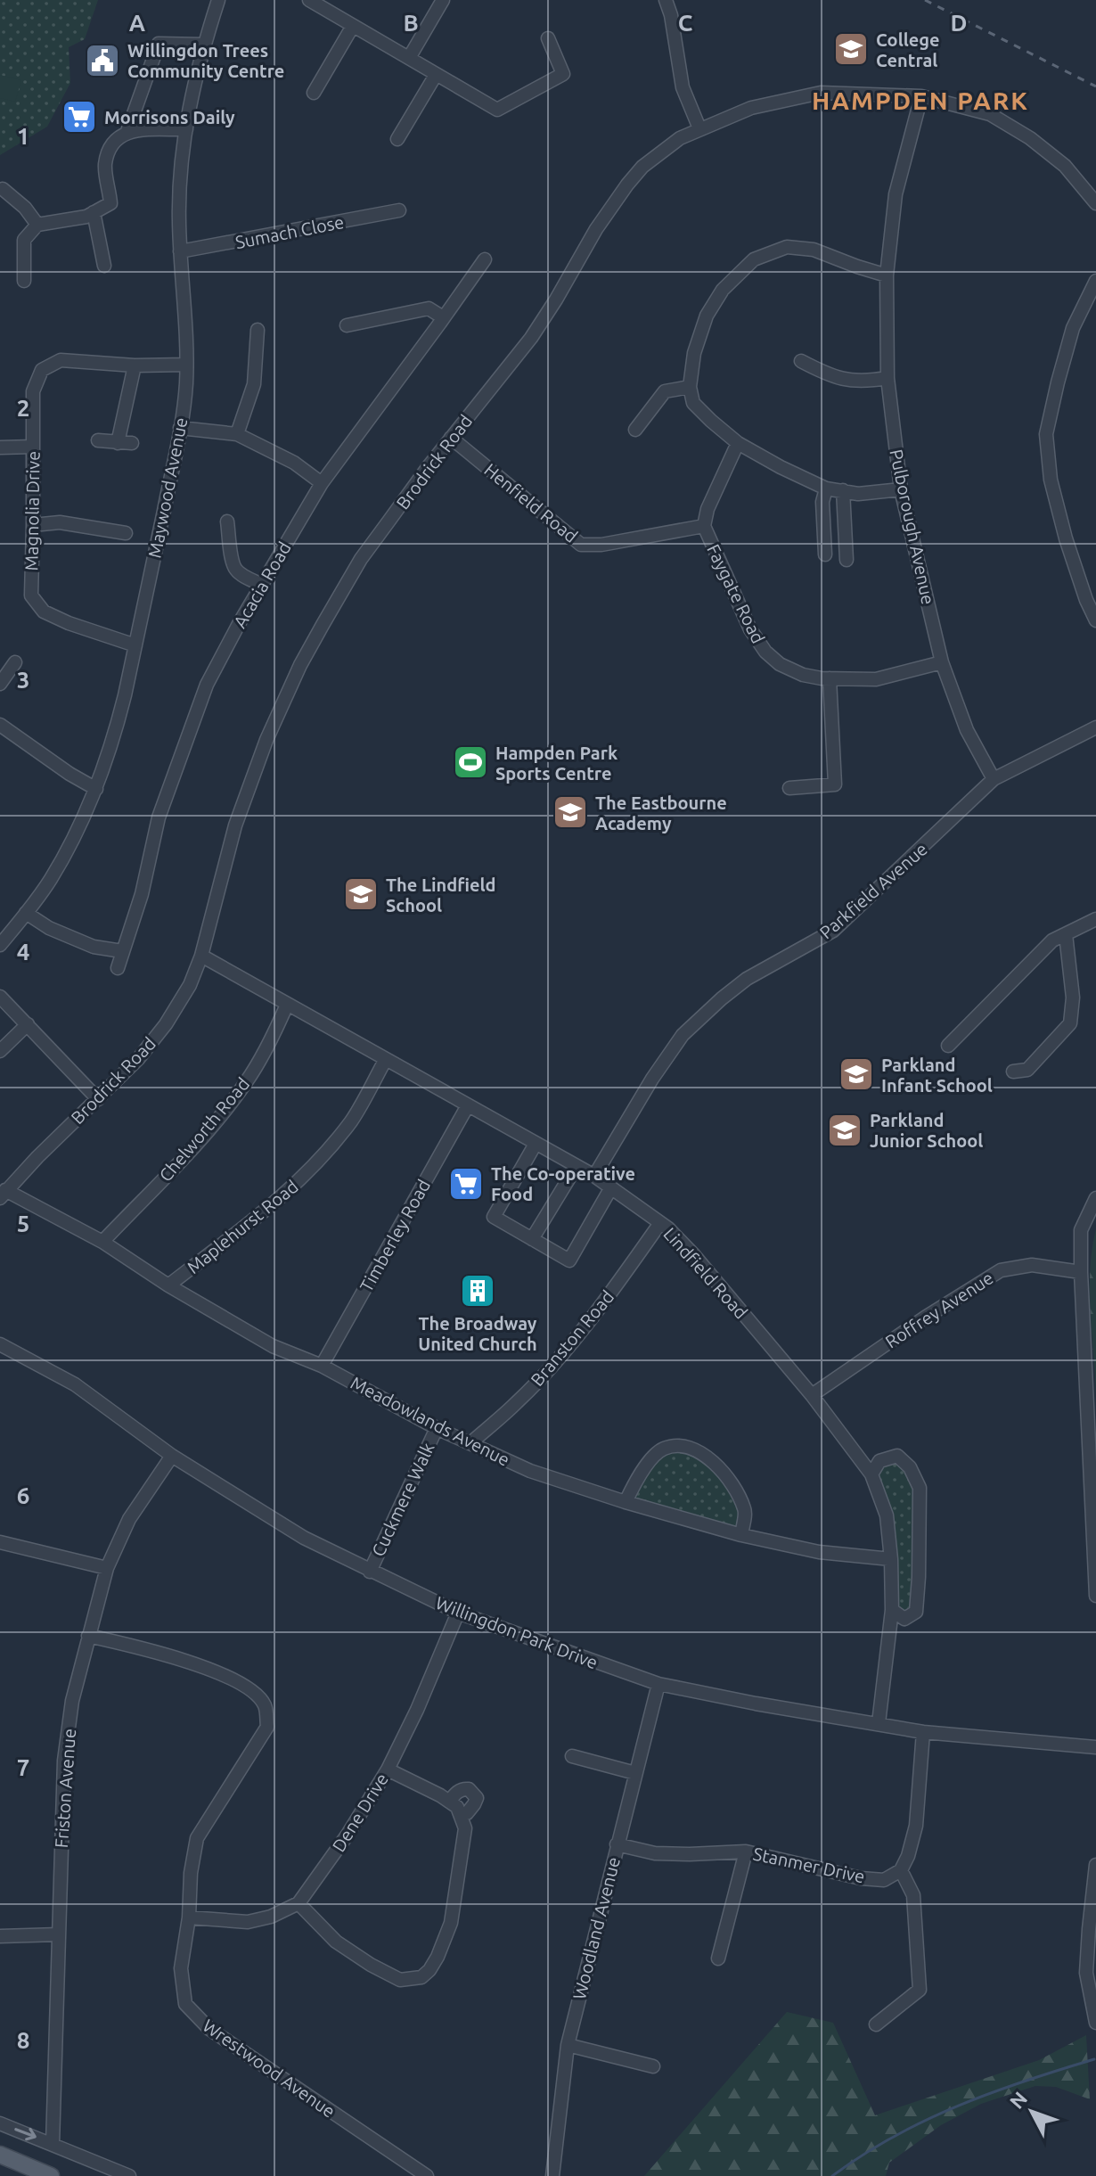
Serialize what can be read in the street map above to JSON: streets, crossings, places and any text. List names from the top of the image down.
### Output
{
  "streets": {
    "street": [
      "Sumach Close",
      "Brodrick Road",
      "Maywood Avenue",
      "Henfield Road",
      "Magnolia Drive",
      "Pulborough Avenue",
      "Acacia Road",
      "Faygate Road",
      "Parkfield Avenue",
      "Chelworth Road",
      "Maplehurst Road",
      "Timberley Road",
      "Lindfield Road",
      "Roffrey Avenue",
      "Branston Road",
      "Meadowlands Avenue",
      "Cuckmere Walk",
      "Willingdon Park Drive",
      "Friston Avenue",
      "Dene Drive",
      "Stanmer Drive",
      "Woodland Avenue",
      "Wrestwood Avenue"
    ]
  },
  "crossings": [
    ["Sumach Close", "Maywood Avenue"],
    ["Brodrick Road", "Henfield Road"],
    ["Brodrick Road", "Pulborough Avenue"],
    ["Brodrick Road", "Lindfield Road"],
    ["Brodrick Road", "Meadowlands Avenue"],
    ["Maywood Avenue", "Magnolia Drive"],
    ["Henfield Road", "Faygate Road"],
    ["Pulborough Avenue", "Faygate Road"],
    ["Pulborough Avenue", "Parkfield Avenue"],
    ["Parkfield Avenue", "Lindfield Road"],
    ["Chelworth Road", "Lindfield Road"],
    ["Chelworth Road", "Meadowlands Avenue"],
    ["Maplehurst Road", "Lindfield Road"],
    ["Maplehurst Road", "Meadowlands Avenue"],
    ["Timberley Road", "Lindfield Road"],
    ["Timberley Road", "Meadowlands Avenue"],
    ["Lindfield Road", "Roffrey Avenue"],
    ["Lindfield Road", "Branston Road"],
    ["Lindfield Road", "Meadowlands Avenue"],
    ["Lindfield Road", "Willingdon Park Drive"],
    ["Branston Road", "Meadowlands Avenue"],
    ["Meadowlands Avenue", "Cuckmere Walk"],
    ["Cuckmere Walk", "Willingdon Park Drive"],
    ["Willingdon Park Drive", "Friston Avenue"],
    ["Willingdon Park Drive", "Dene Drive"],
    ["Willingdon Park Drive", "Woodland Avenue"],
    ["Friston Avenue", "Wrestwood Avenue"],
    ["Stanmer Drive", "Woodland Avenue"]
  ],
  "districts": ["HAMPDEN PARK"],
  "places": {
    "school or university": [
      "College Central",
      "The Eastbourne Academy",
      "The Lindfield School",
      "Parkland Infant School",
      "Parkland Junior School"
    ],
    "public building": ["Willingdon Trees Community Centre"],
    "supermarket": ["Morrisons Daily", "The Co-operative Food"],
    "sports": ["Hampden Park Sports Centre"],
    "building": ["The Broadway United Church"]
  },
  "north": "top left",
  "grid": {
    "columns": [
      "A",
      "B",
      "C",
      "D"
    ],
    "rows": [
      "1",
      "2",
      "3",
      "4",
      "5",
      "6",
      "7",
      "8"
    ]
  }
}
